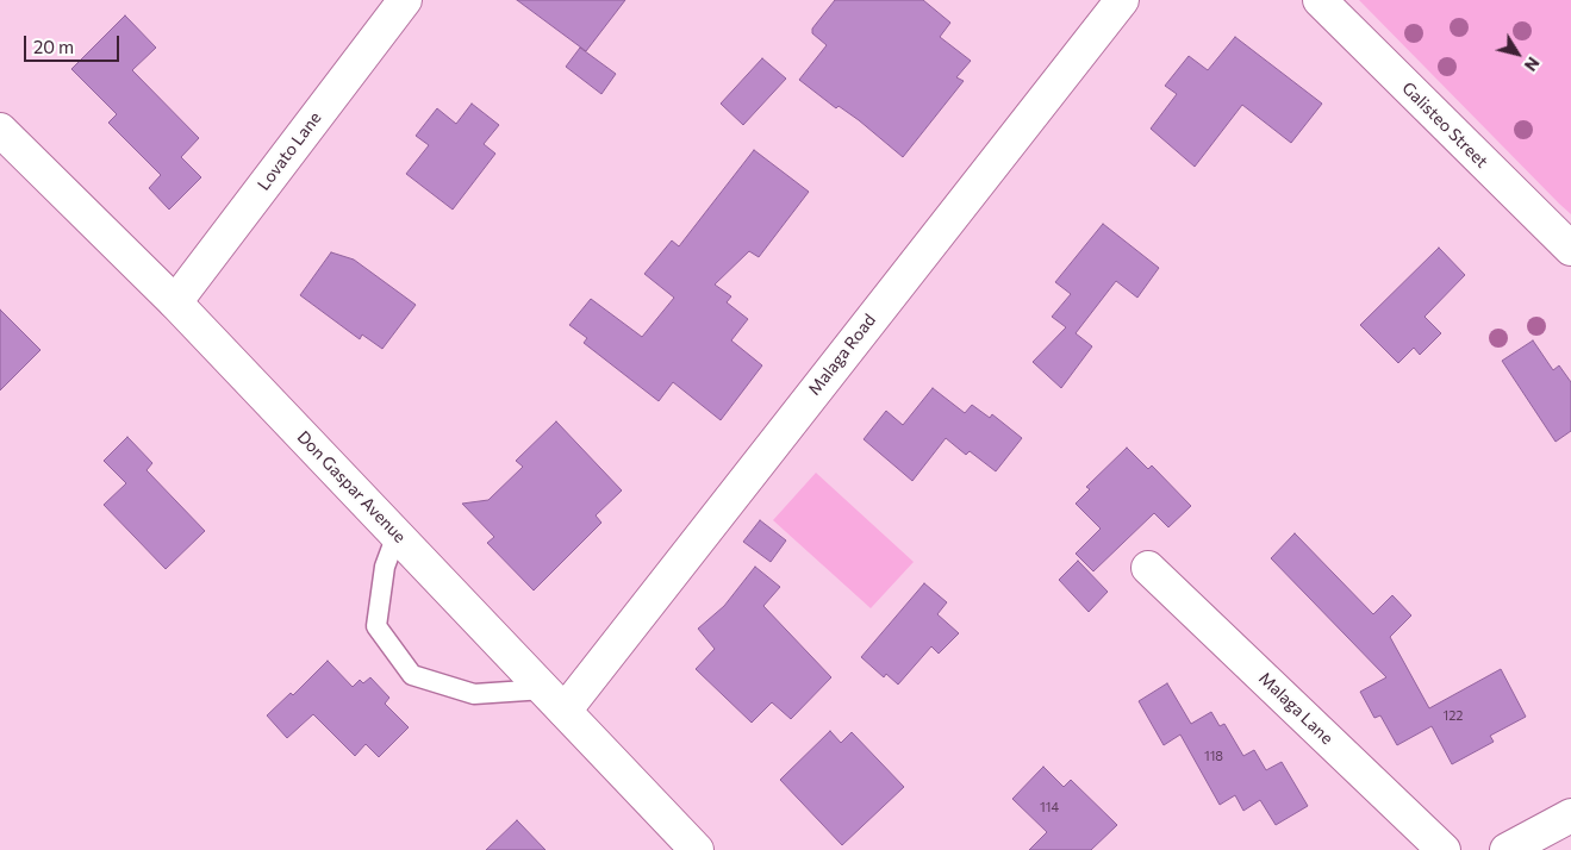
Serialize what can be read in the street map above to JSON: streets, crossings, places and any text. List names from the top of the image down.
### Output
{
  "streets": {
    "street": [
      "Galisteo Street",
      "Lovato Lane",
      "Malaga Road",
      "Don Gaspar Avenue",
      "Malaga Lane"
    ]
  },
  "crossings": [
    ["Lovato Lane", "Don Gaspar Avenue"],
    ["Malaga Road", "Don Gaspar Avenue"]
  ],
  "house_numbers": ["122", "118", "114"],
  "scale_bar": "20 m",
  "north": "bottom right"
}
